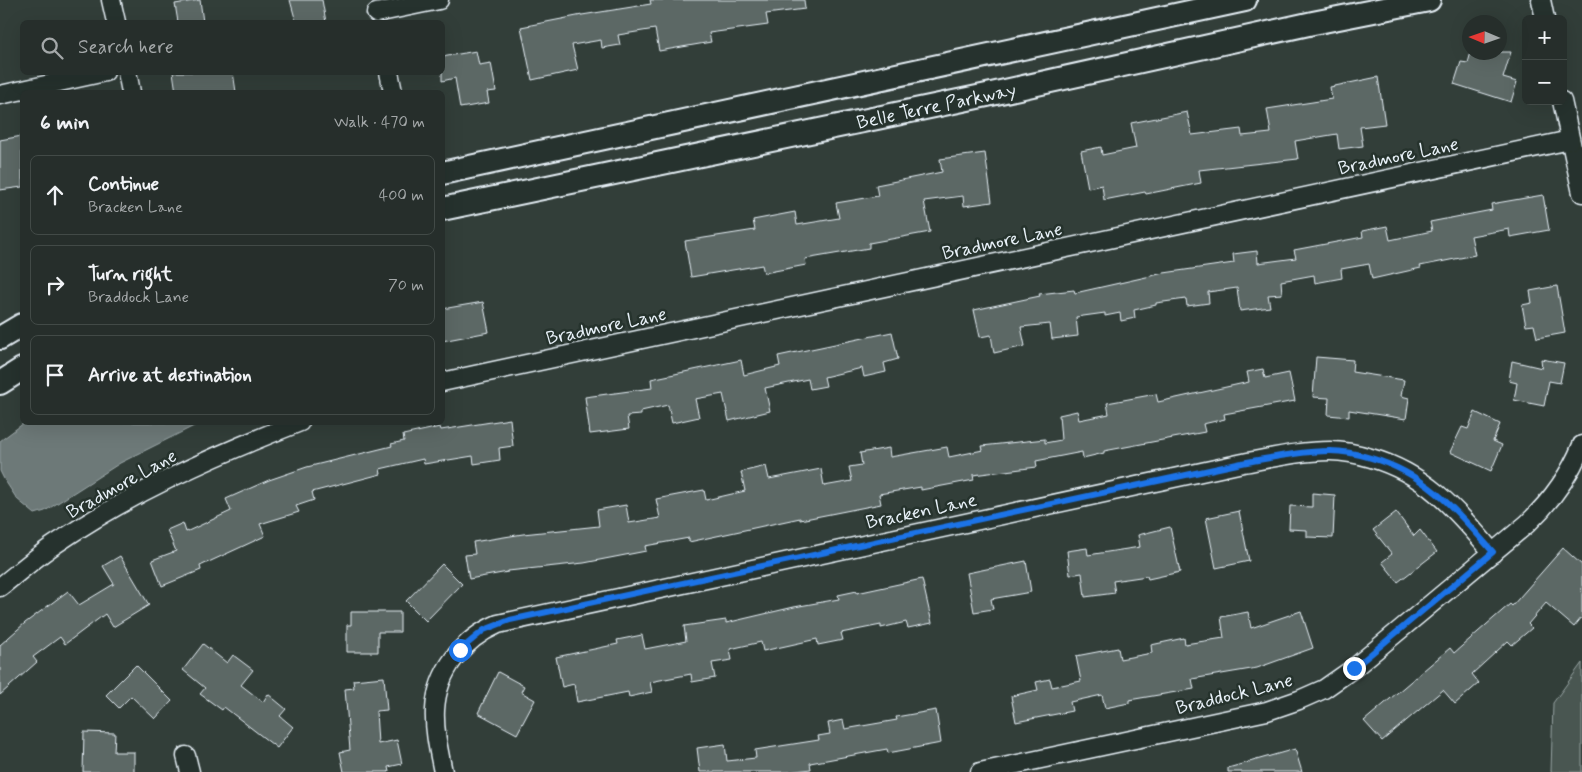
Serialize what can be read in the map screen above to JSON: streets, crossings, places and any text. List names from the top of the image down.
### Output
{
  "streets": {
    "main road": ["Belle Terre Parkway"],
    "street": ["Bradmore Lane", "Bracken Lane", "Braddock Lane"]
  },
  "crossings": [
    ["Bracken Lane", "Braddock Lane"]
  ],
  "north": "left",
  "page": {
    "map_buttons": ["+", "−"],
    "search": "Search here",
    "heading": ["6 min", "Walk · 470 m"],
    "list": [
      ["Continue", "Bracken Lane", "400 m"],
      ["Turn right", "Braddock Lane", "70 m"],
      "Arrive at destination"
    ]
  }
}
